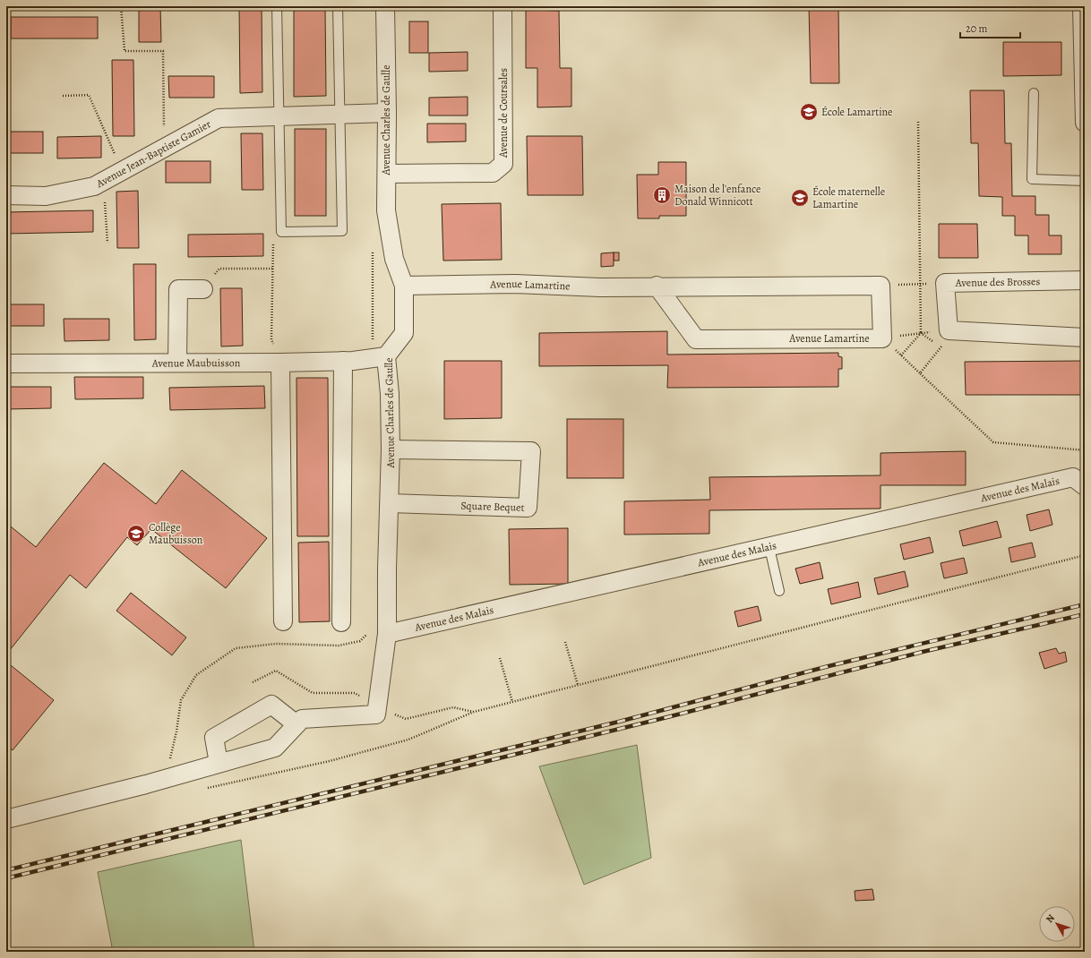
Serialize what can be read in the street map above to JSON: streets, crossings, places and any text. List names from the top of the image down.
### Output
{
  "streets": {
    "street": [
      "Avenue de Coursales",
      "Avenue Charles de Gaulle",
      "Avenue Jean-Baptiste Gamier",
      "Avenue des Brosses",
      "Avenue Lamartine",
      "Avenue Maubuisson",
      "Avenue des Malais",
      "Square Bequet"
    ]
  },
  "crossings": [
    ["Avenue de Coursales", "Avenue Charles de Gaulle"],
    ["Avenue Charles de Gaulle", "Avenue Jean-Baptiste Gamier"],
    ["Avenue Charles de Gaulle", "Avenue Lamartine"],
    ["Avenue Charles de Gaulle", "Avenue Maubuisson"],
    ["Avenue Charles de Gaulle", "Avenue des Malais"],
    ["Avenue Charles de Gaulle", "Square Bequet"]
  ],
  "places": {
    "school or university": ["École Lamartine", "École maternelle Lamartine", "Collège Maubuisson"],
    "building": ["Maison de l'enfance Donald Winnicott"]
  },
  "scale_bar": "20 m",
  "north": "top left"
}
